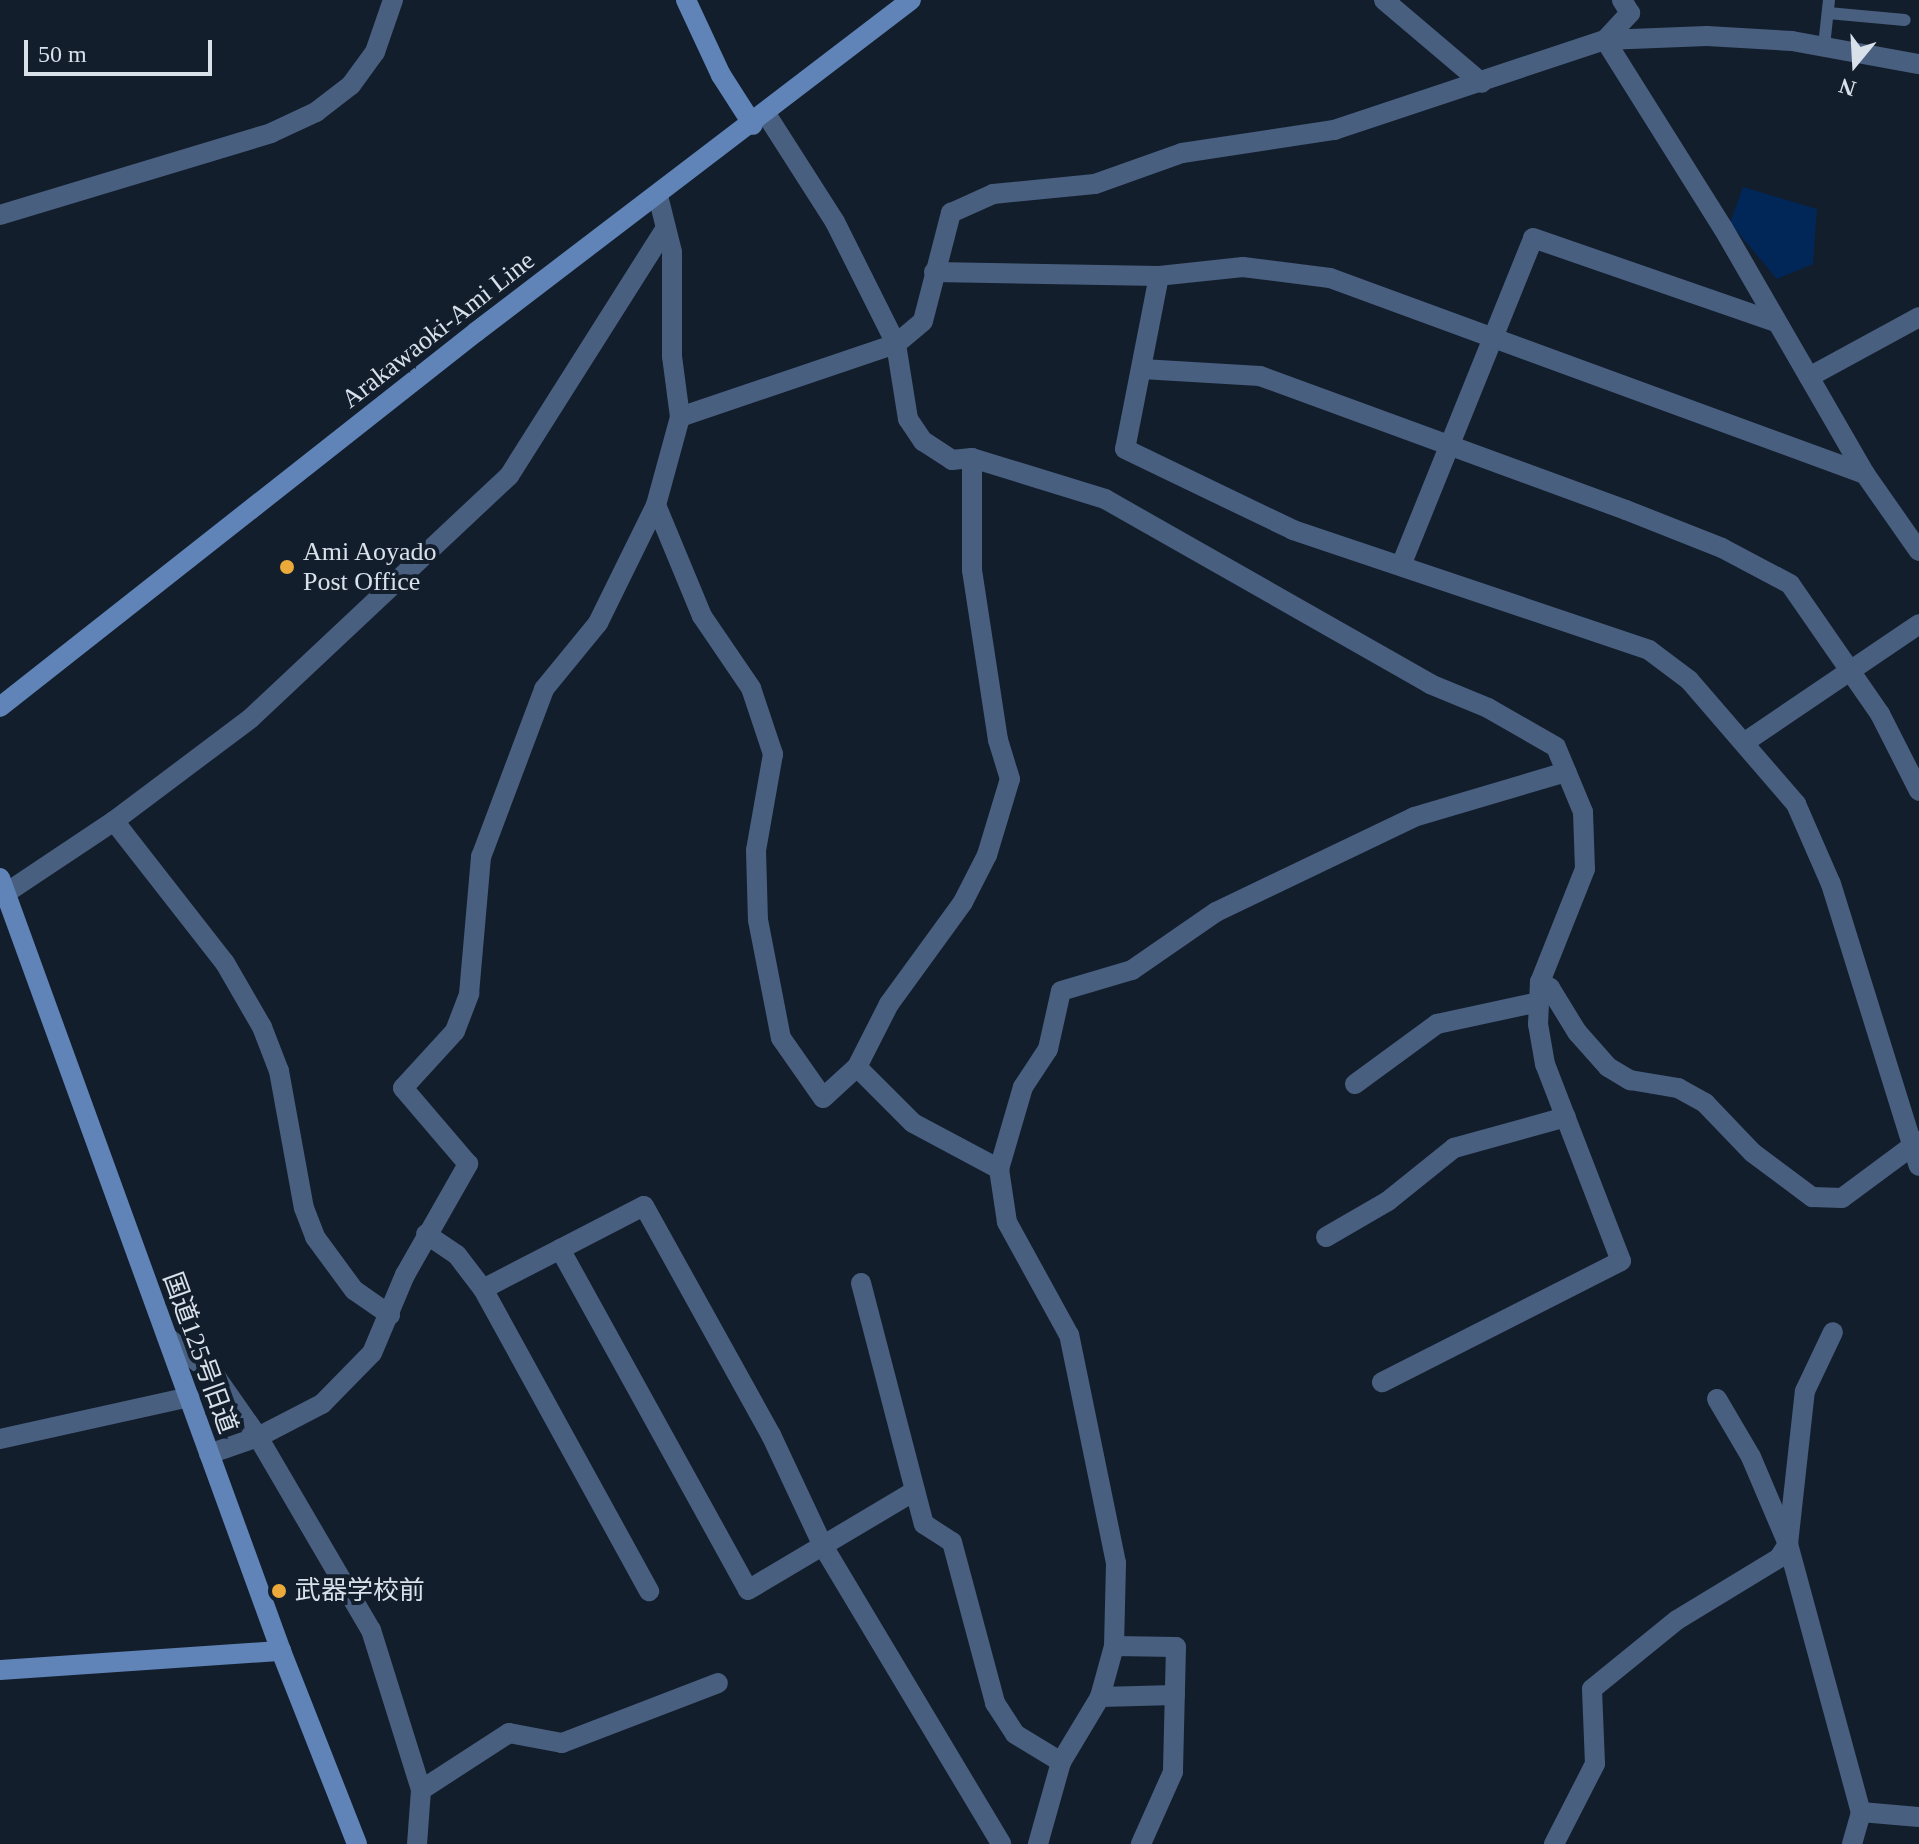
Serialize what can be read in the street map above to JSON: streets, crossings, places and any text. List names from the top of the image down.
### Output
{
  "streets": {
    "street": ["Arakawaoki-Ami Line", "国道125号旧道"]
  },
  "places": ["Ami Aoyado Post Office", "武器学校前"],
  "scale_bar": "50 m",
  "north": "bottom"
}
